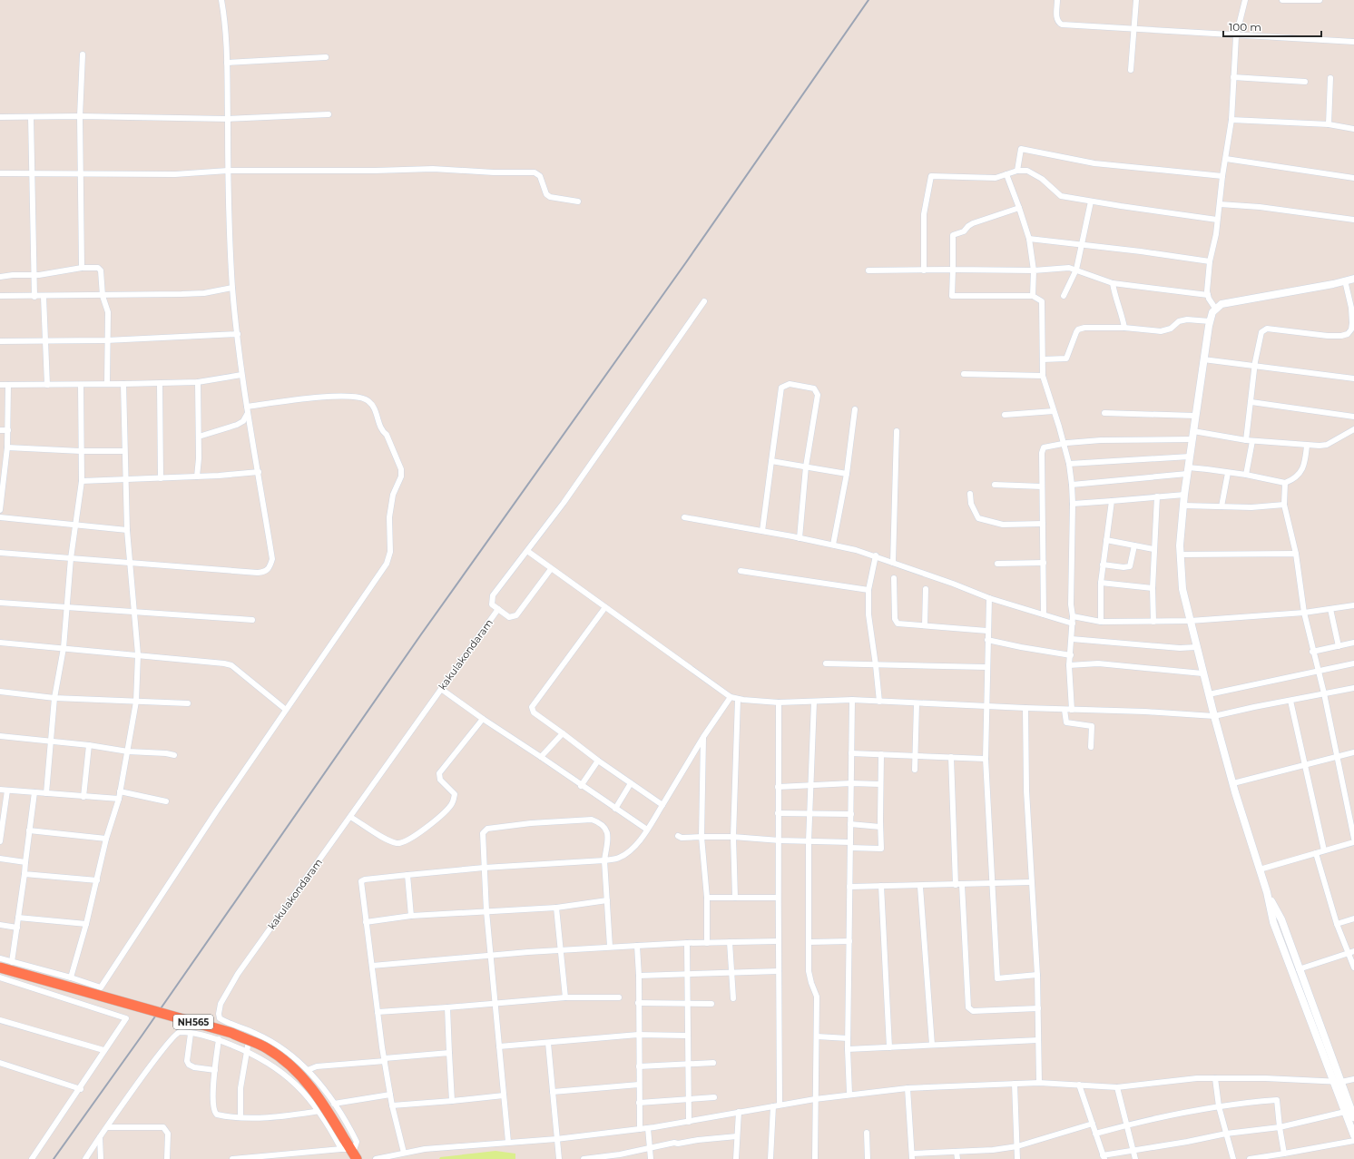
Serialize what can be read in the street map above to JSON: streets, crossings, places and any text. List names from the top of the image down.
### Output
{
  "streets": {
    "highway": ["NH565"],
    "street": ["kakulakondaram"]
  },
  "crossings": [
    ["kakulakondaram", "NH565"]
  ],
  "scale_bar": "100 m"
}
